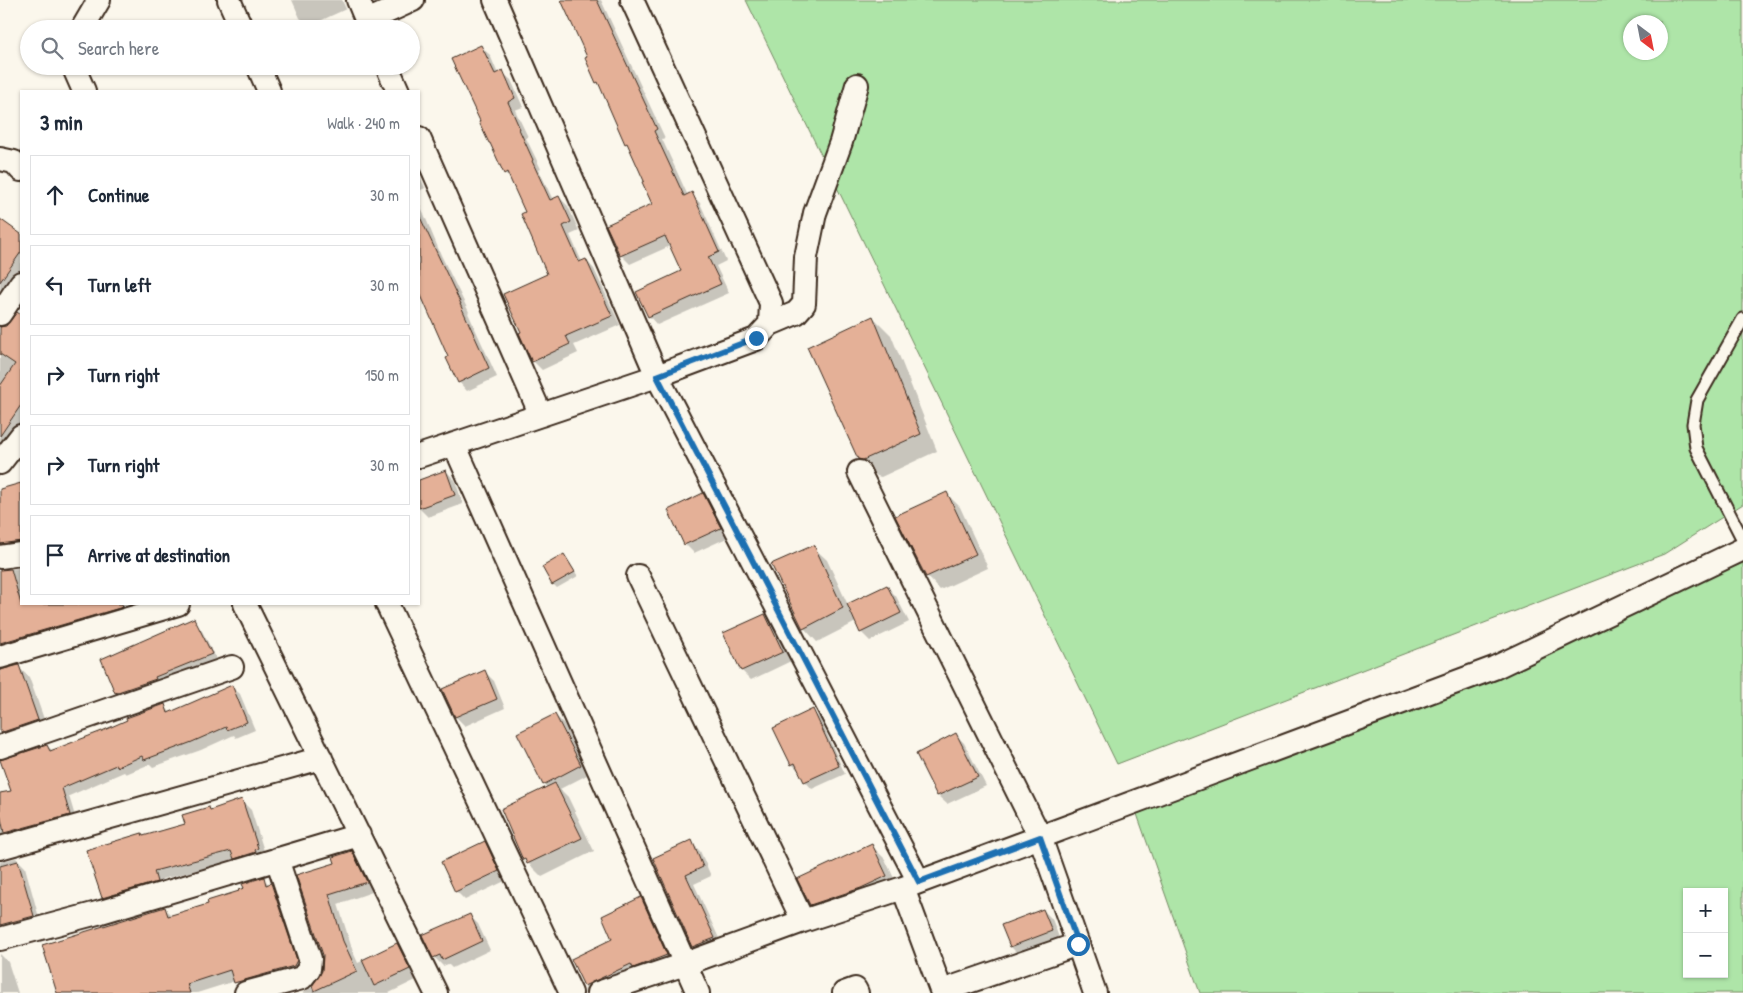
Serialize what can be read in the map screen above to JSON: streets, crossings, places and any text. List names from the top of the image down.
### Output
{
  "north": "bottom right",
  "page": {
    "search": "Search here",
    "heading": ["3 min", "Walk · 240 m"],
    "list": [
      ["Continue", "30 m"],
      ["Turn left", "30 m"],
      ["Turn right", "150 m"],
      ["Turn right", "30 m"],
      "Arrive at destination"
    ],
    "map_buttons": ["+", "−"]
  }
}
